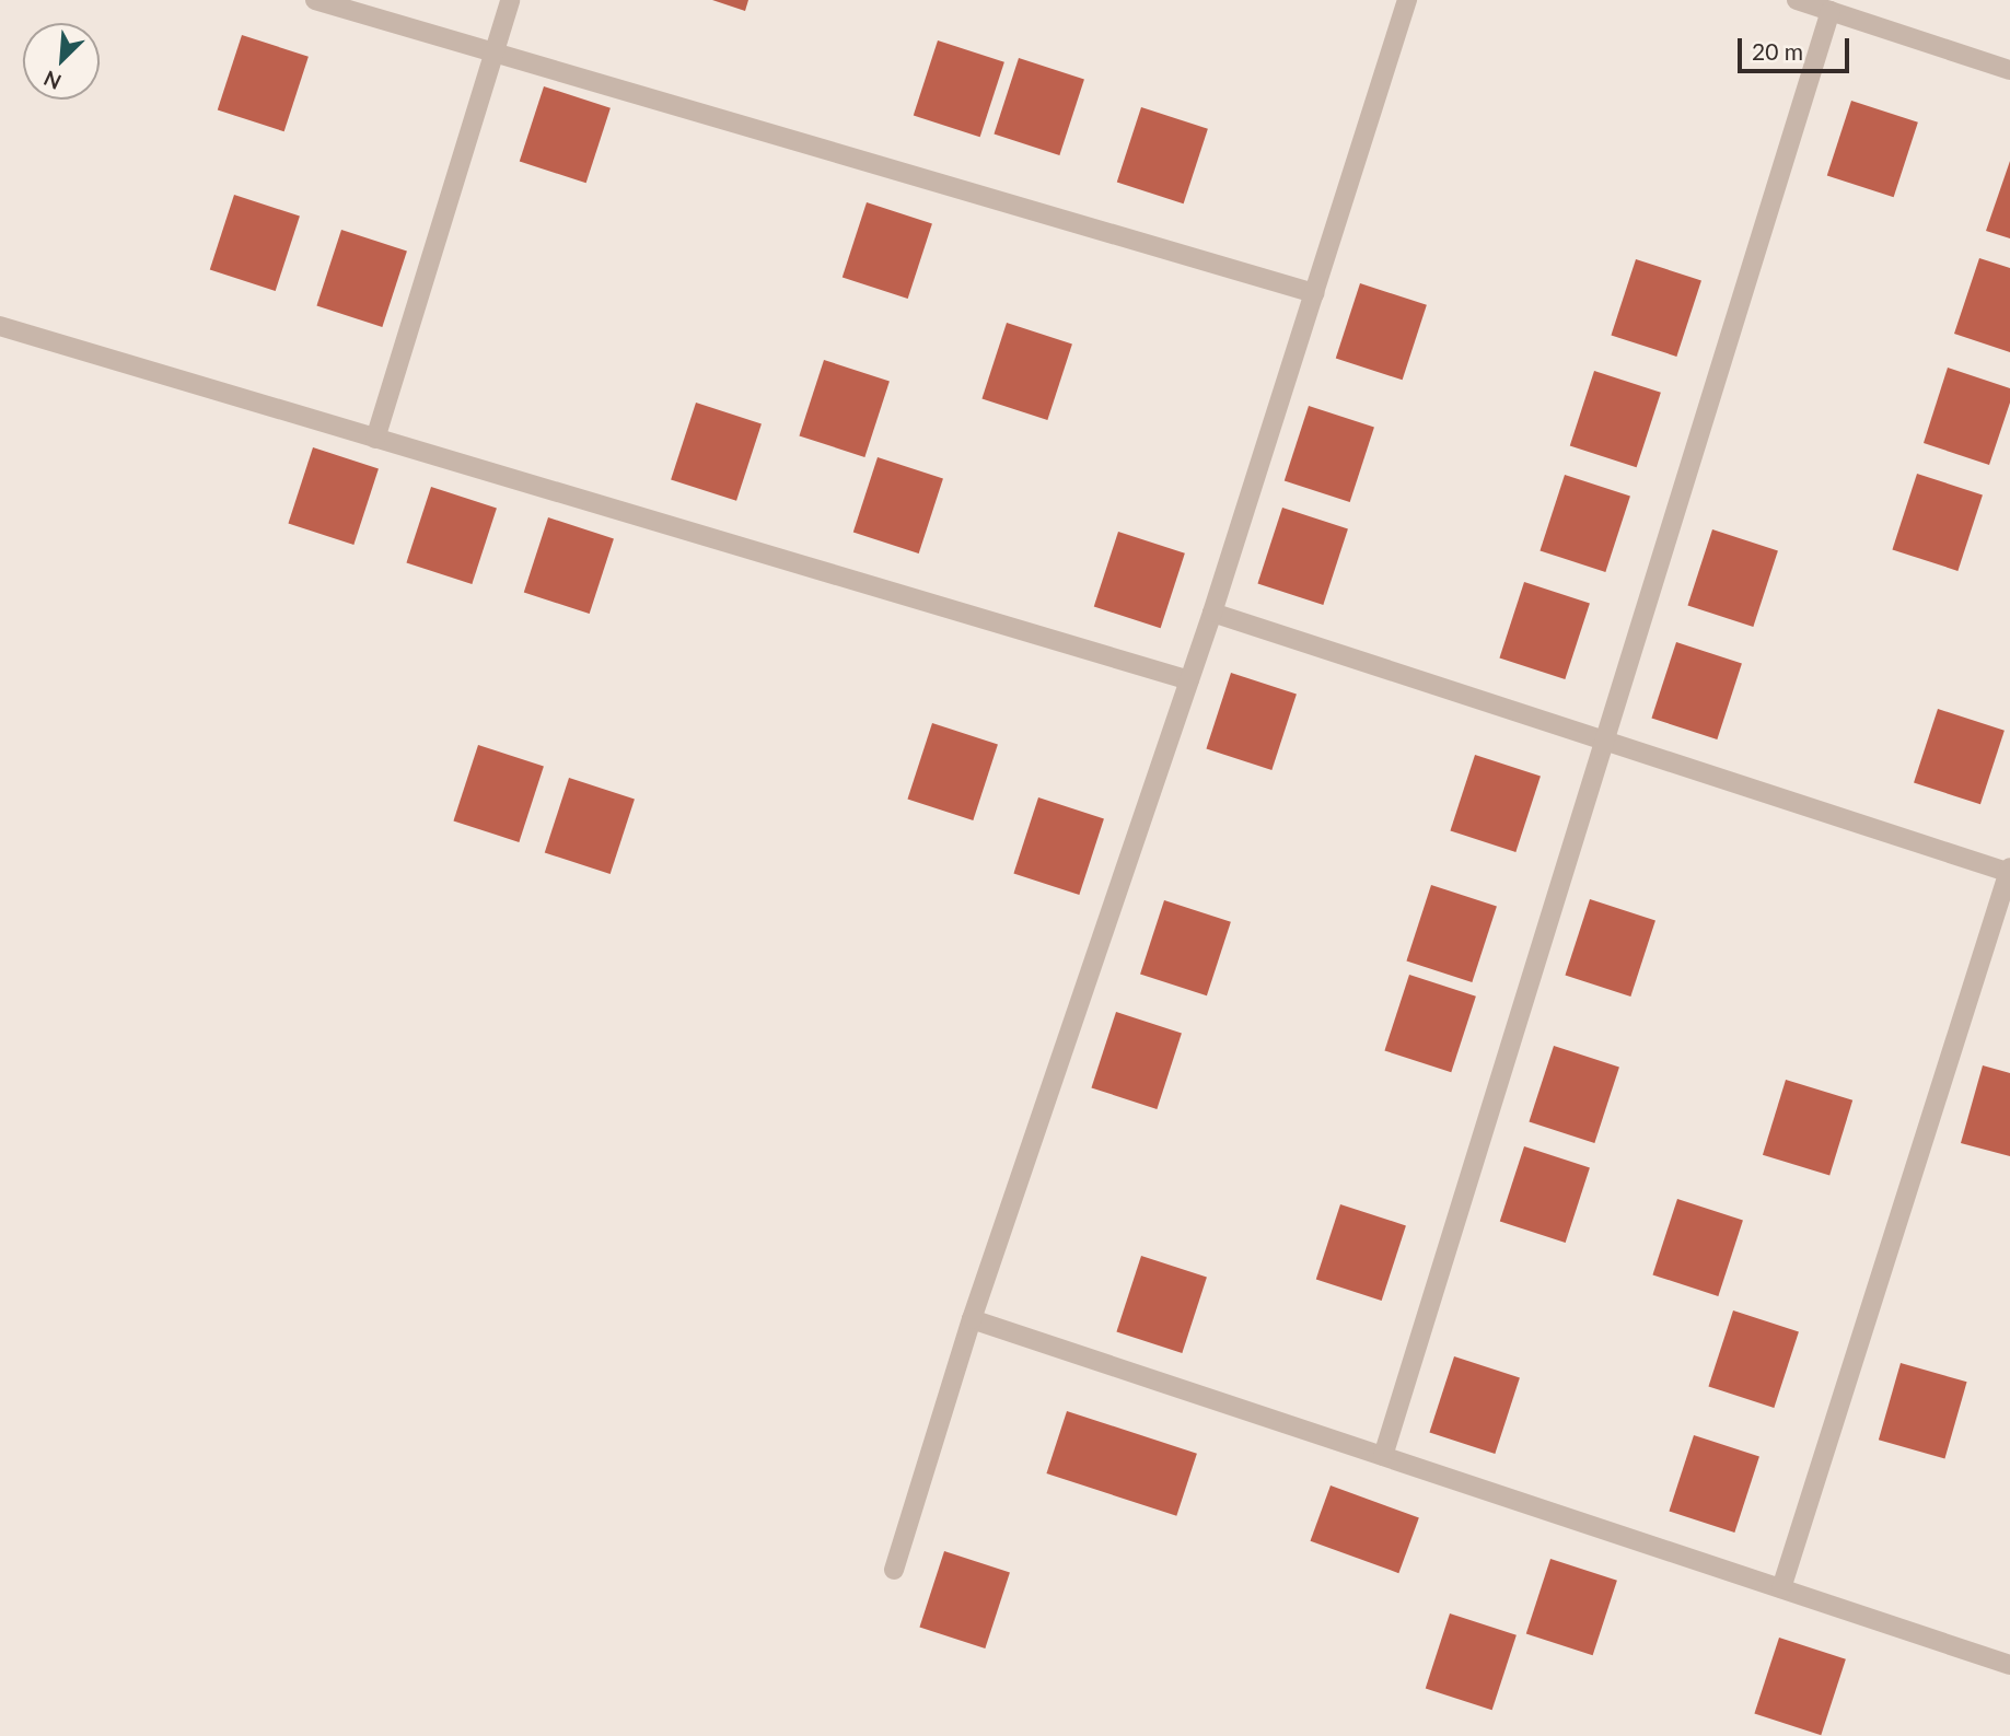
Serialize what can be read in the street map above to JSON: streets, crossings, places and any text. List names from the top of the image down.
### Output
{
  "scale_bar": "20 m",
  "north": "bottom left"
}
